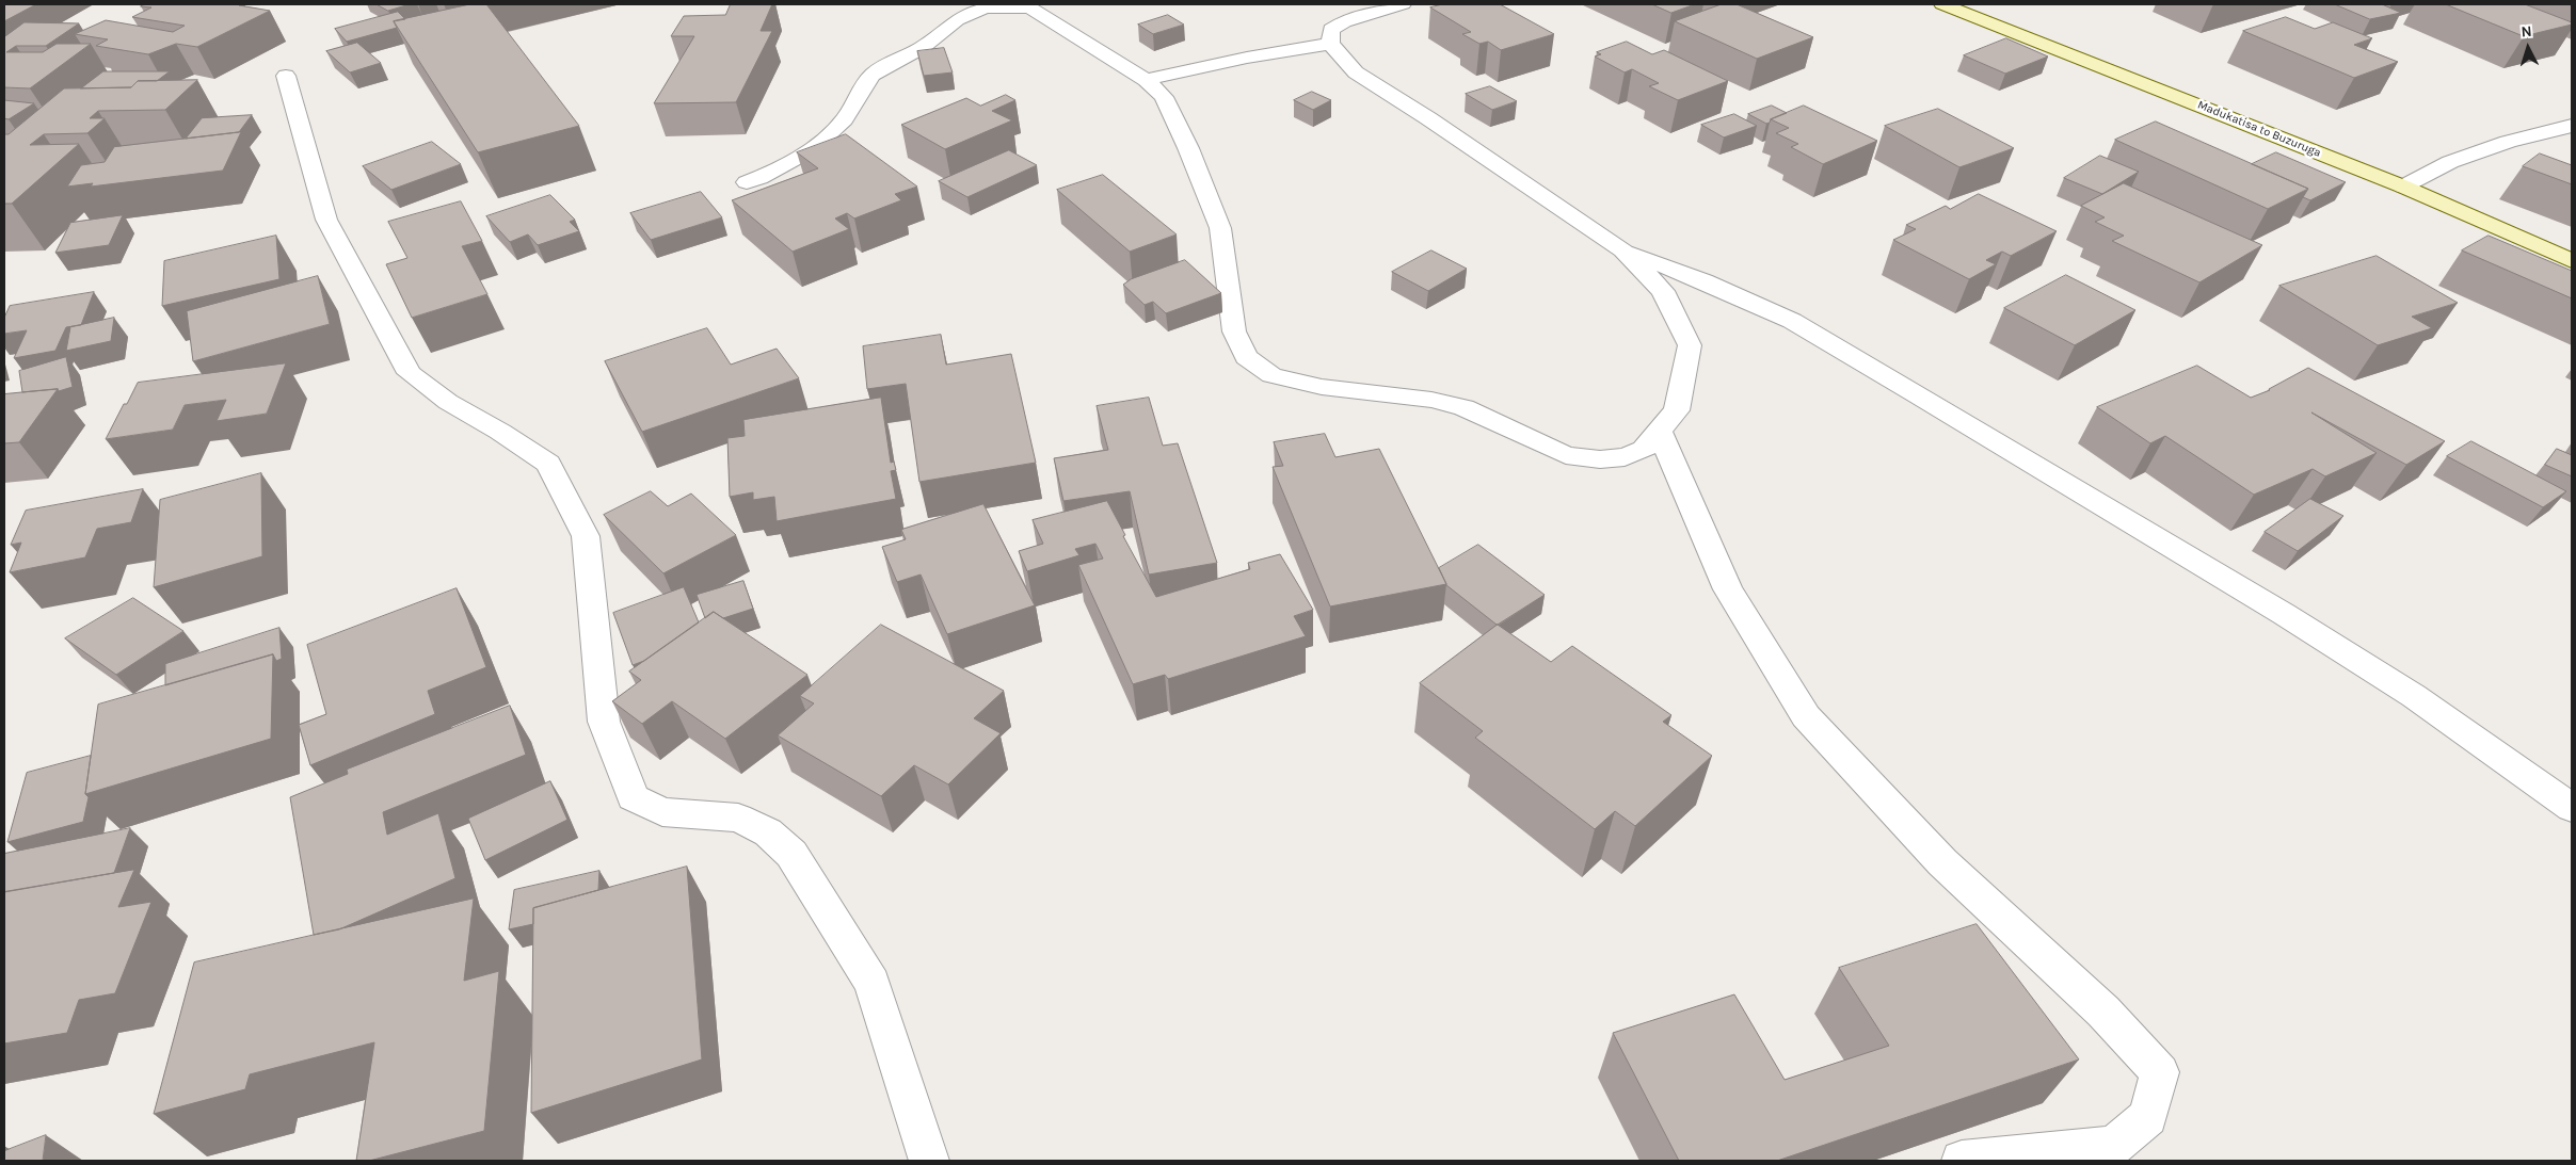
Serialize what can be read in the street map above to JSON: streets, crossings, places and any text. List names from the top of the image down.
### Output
{
  "streets": {
    "main road": ["Madukatisa to Buzuruga"]
  },
  "north": "top"
}
